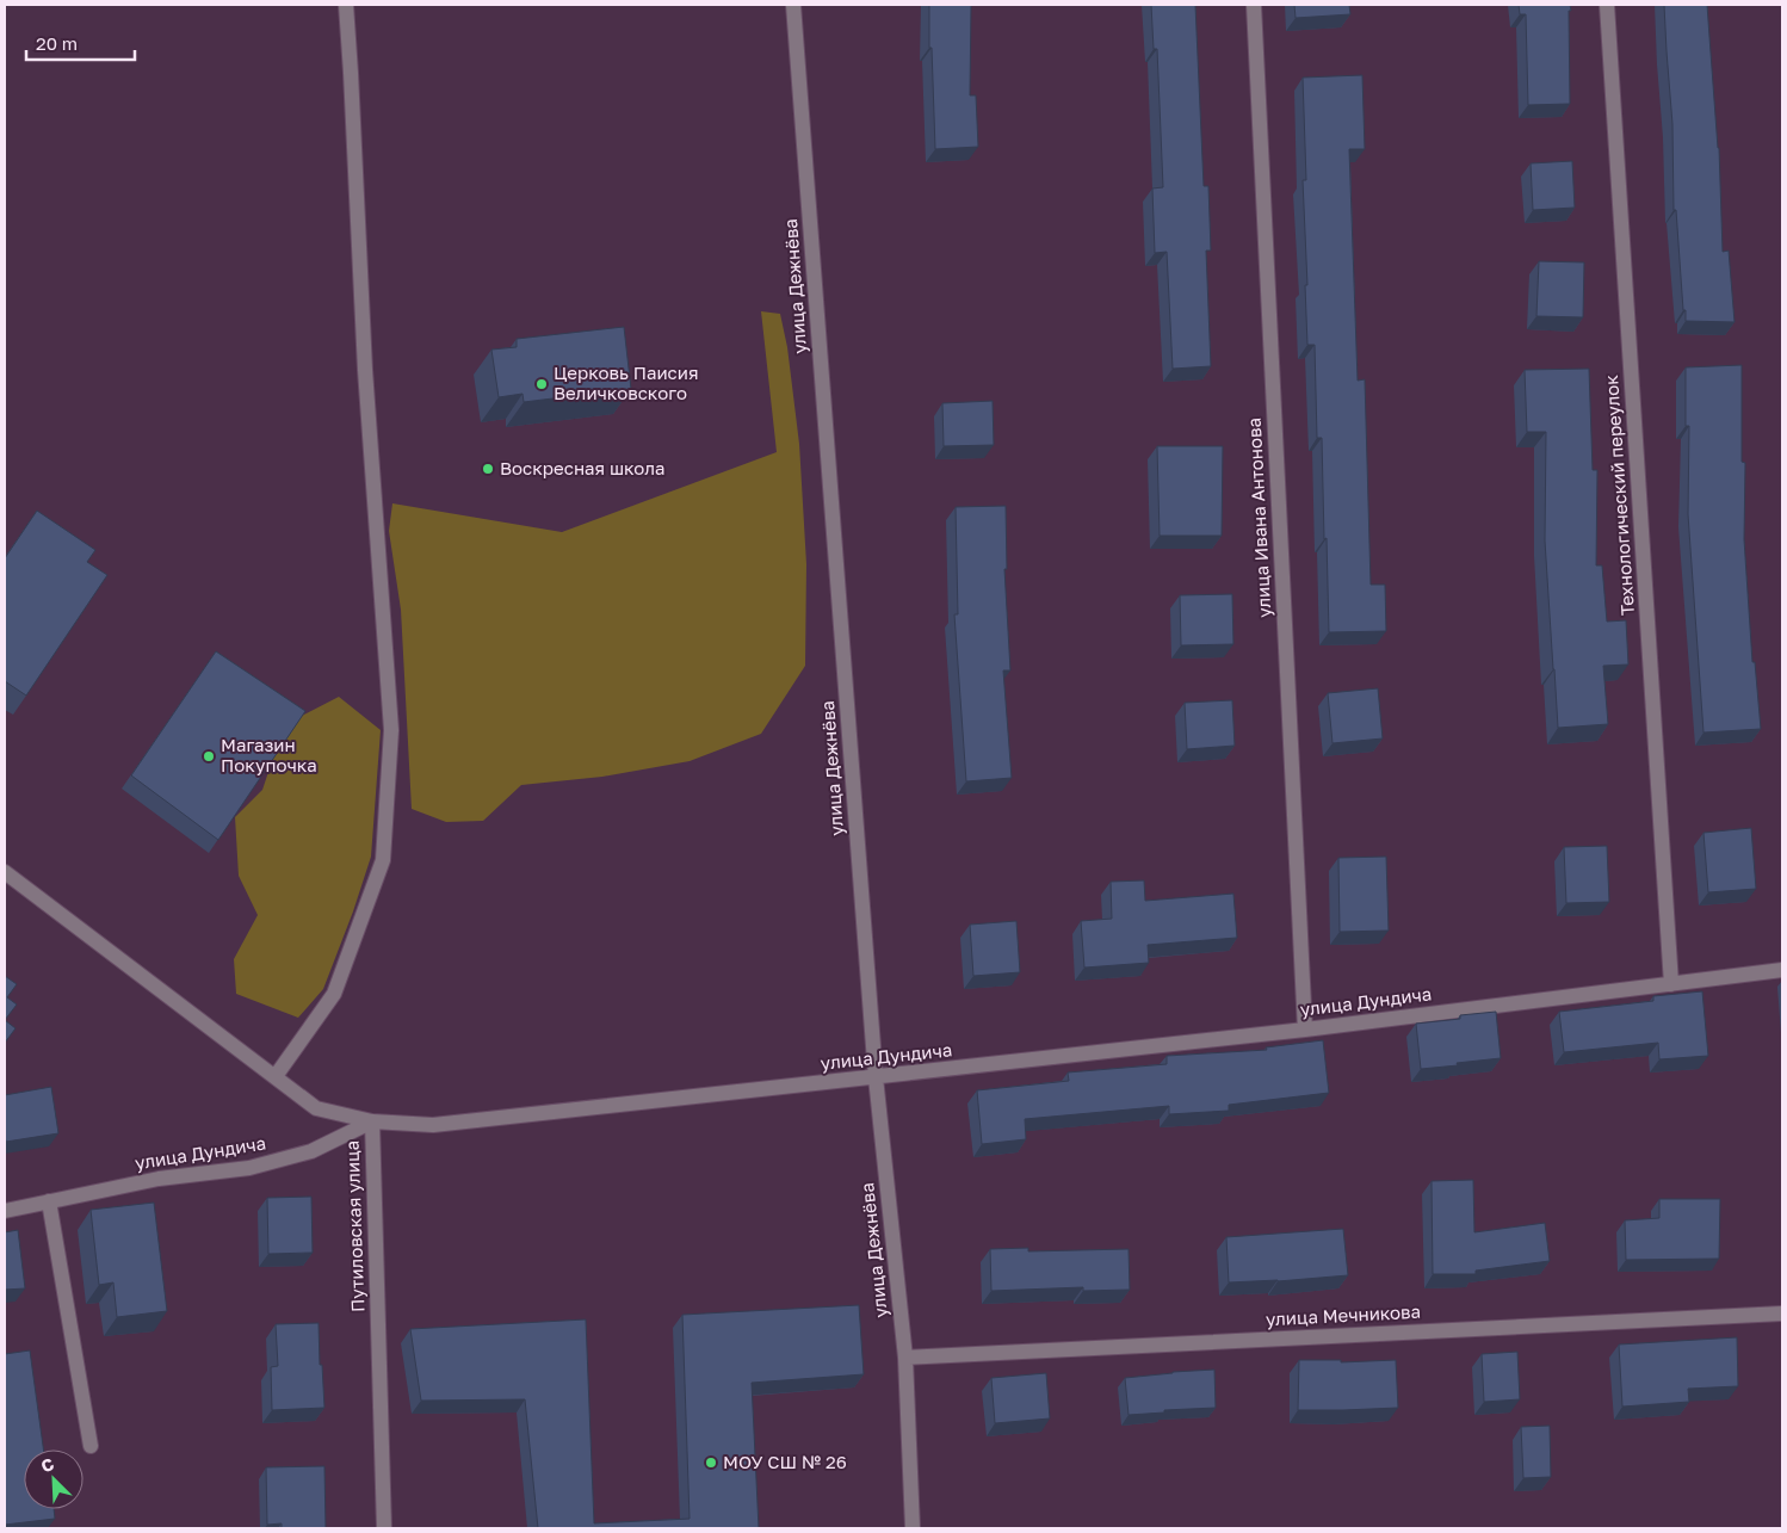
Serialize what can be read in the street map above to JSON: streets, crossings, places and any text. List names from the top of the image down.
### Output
{
  "streets": {
    "street": [
      "улица Дежнёва",
      "Технологический переулок",
      "улица Ивана Антонова",
      "улица Дундича",
      "Путиловская улица",
      "улица Мечникова"
    ]
  },
  "crossings": [
    ["улица Дежнёва", "улица Дундича"],
    ["улица Дежнёва", "улица Мечникова"],
    ["Технологический переулок", "улица Дундича"],
    ["улица Ивана Антонова", "улица Дундича"],
    ["улица Дундича", "Путиловская улица"]
  ],
  "places": [
    "Церковь Паисия Величковского",
    "Воскресная школа",
    "Магазин Покупочка",
    "МОУ СШ № 26"
  ],
  "scale_bar": "20 m",
  "north": "top left"
}
